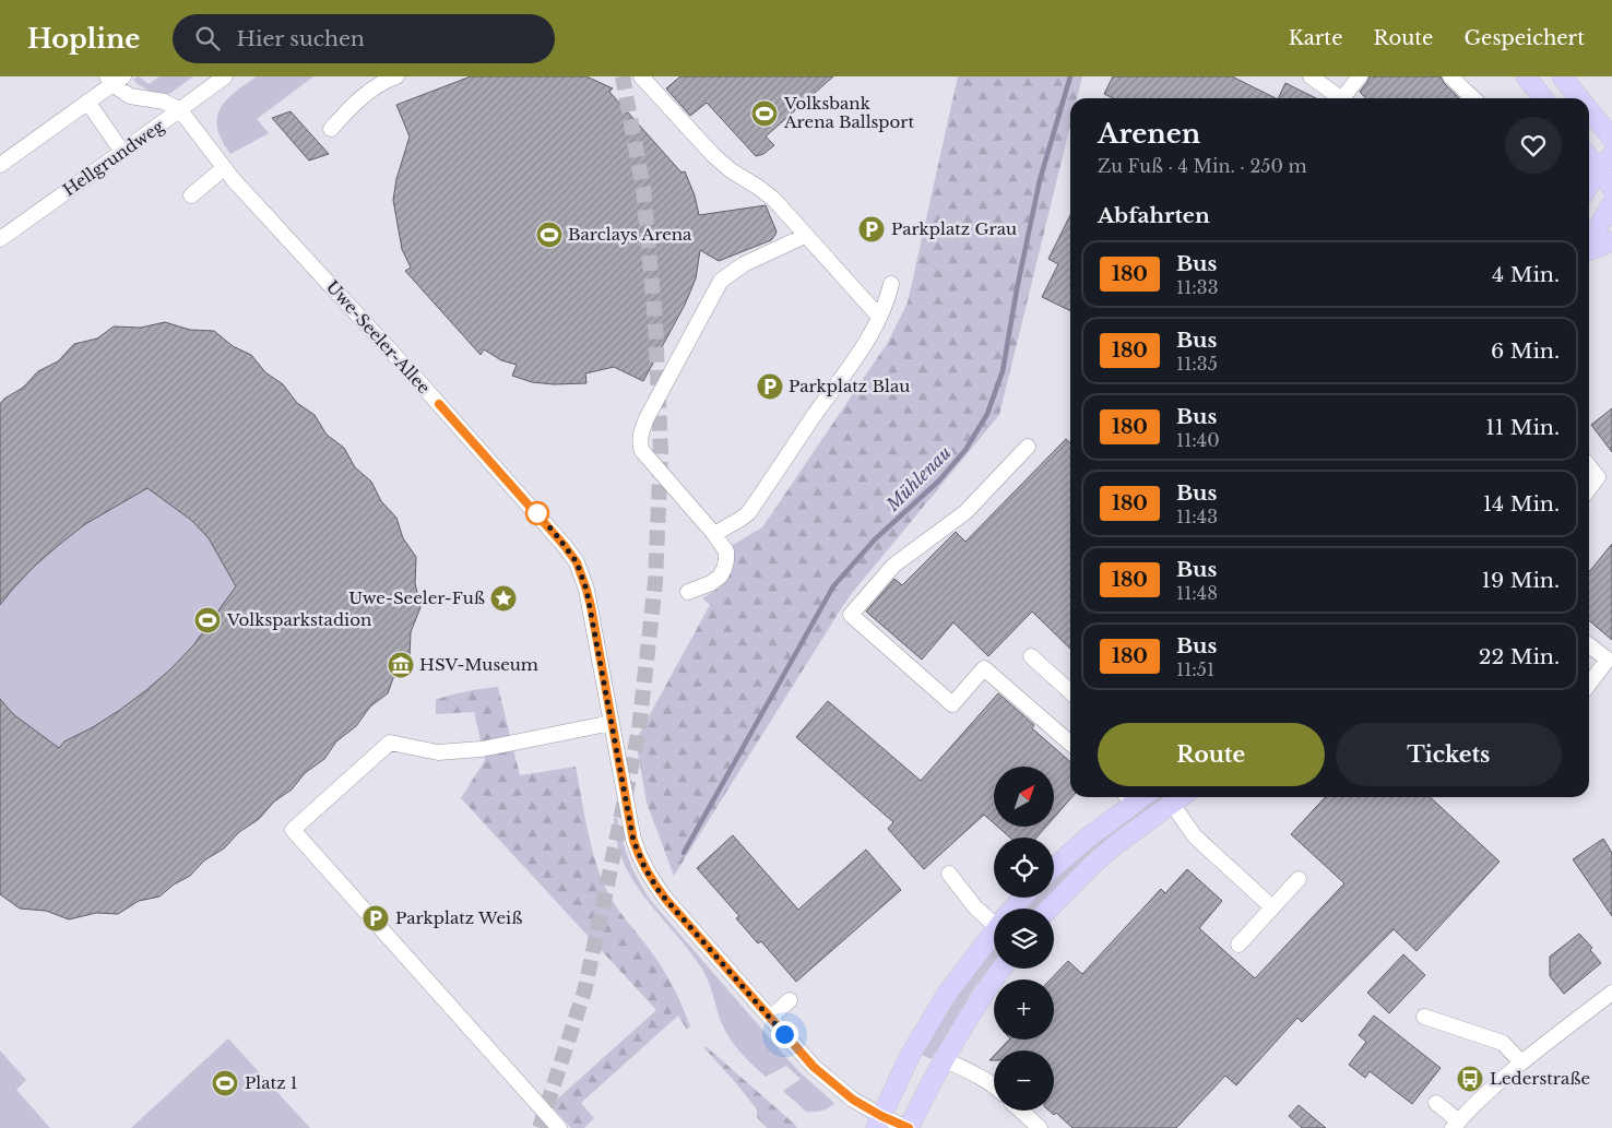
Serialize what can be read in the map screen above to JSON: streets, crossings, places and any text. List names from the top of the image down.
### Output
{
  "streets": {
    "street": ["Hellgrundweg", "Uwe-Seeler-Allee"]
  },
  "crossings": [
    ["Hellgrundweg", "Uwe-Seeler-Allee"]
  ],
  "water": ["Mühlenau"],
  "places": {
    "sports": [
      "Volksbank Arena Ballsport",
      "Barclays Arena",
      "Volksparkstadion",
      "Platz 1"
    ],
    "parking": ["Parkplatz Grau", "Parkplatz Blau", "Parkplatz Weiß"],
    "place": ["Uwe-Seeler-Fuß"],
    "museum": ["HSV-Museum"],
    "bus stop": ["Lederstraße"]
  },
  "lines": ["bus line 180"],
  "north": "top right",
  "page": {
    "header": "Hopline",
    "search": "Hier suchen",
    "nav": ["Karte", "Route", "Gespeichert"],
    "heading": [
      ["Arenen", "Zu Fuß · 4 Min. · 250 m"],
      "Abfahrten"
    ],
    "list": [
      {
        "mark": "180",
        "name": "Bus",
        "note": "11:33",
        "value": "4 Min."
      },
      {
        "mark": "180",
        "name": "Bus",
        "note": "11:35",
        "value": "6 Min."
      },
      {
        "mark": "180",
        "name": "Bus",
        "note": "11:40",
        "value": "11 Min."
      },
      {
        "mark": "180",
        "name": "Bus",
        "note": "11:43",
        "value": "14 Min."
      },
      {
        "mark": "180",
        "name": "Bus",
        "note": "11:48",
        "value": "19 Min."
      },
      {
        "mark": "180",
        "name": "Bus",
        "note": "11:51",
        "value": "22 Min."
      }
    ],
    "buttons": ["Route", "Tickets"],
    "map_buttons": ["+", "−"]
  }
}
